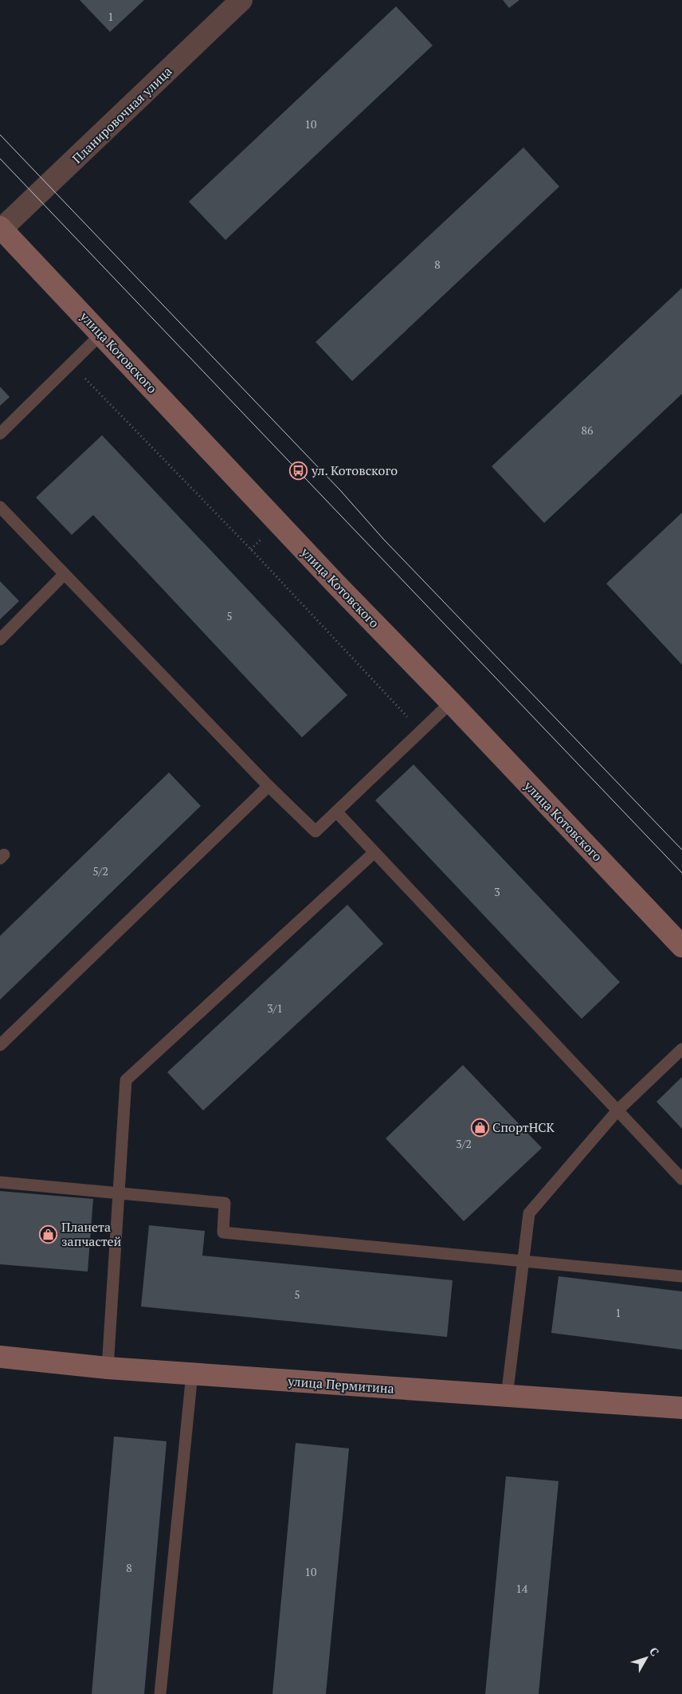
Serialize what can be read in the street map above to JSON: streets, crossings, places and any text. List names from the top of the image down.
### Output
{
  "streets": {
    "main road": ["улица Котовского", "улица Пермитина"],
    "street": ["Планировочная улица"]
  },
  "crossings": [
    ["Планировочная улица", "улица Котовского"]
  ],
  "places": {
    "bus stop": ["ул. Котовского"],
    "shop": ["СпортНСК", "Планета запчастей"]
  },
  "house_numbers": [
    "1",
    "10",
    "8",
    "86",
    "5",
    "5/2",
    "3",
    "3/1",
    "3/2",
    "5",
    "1",
    "8",
    "10",
    "14"
  ],
  "north": "top right"
}
